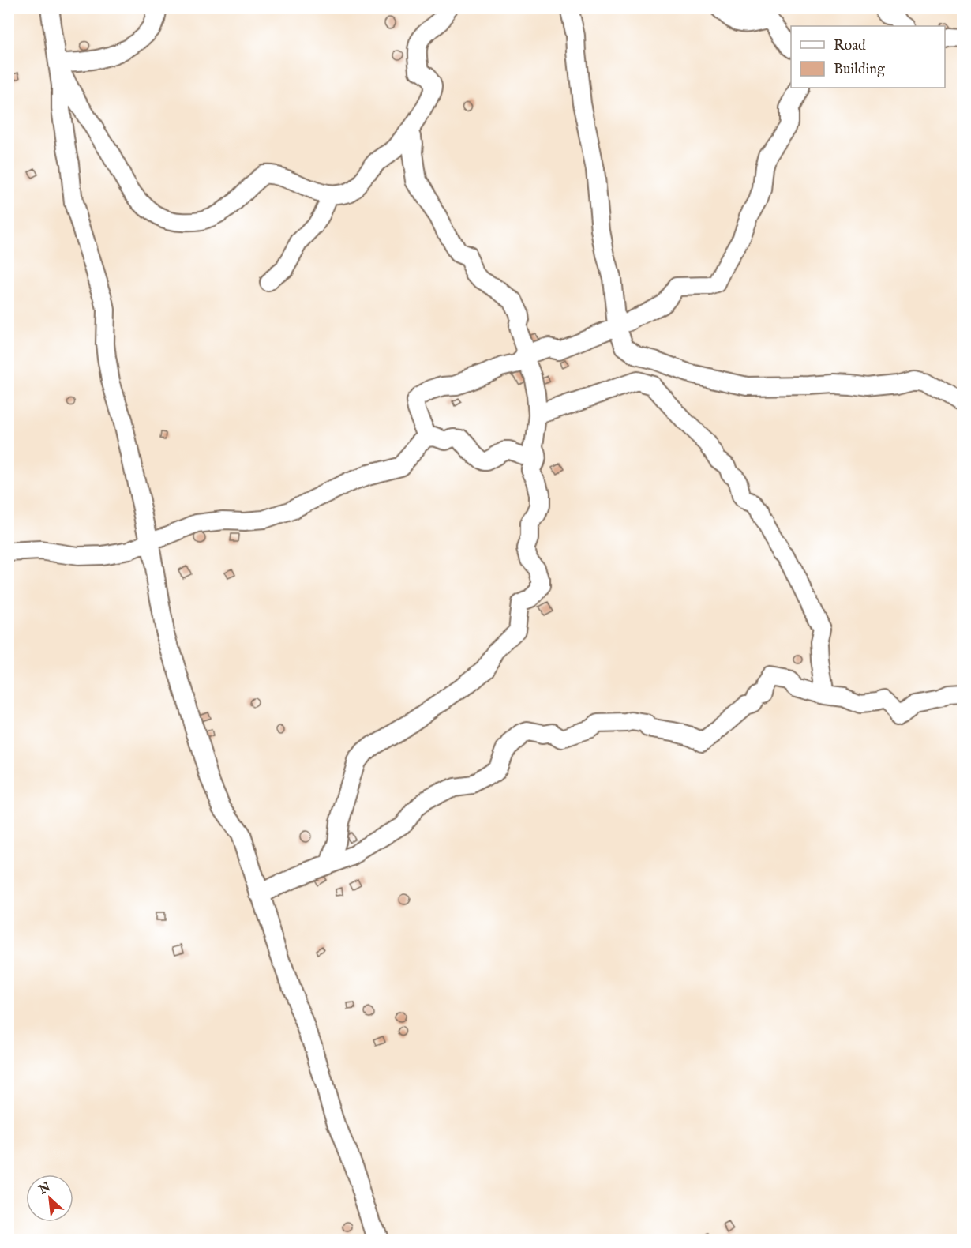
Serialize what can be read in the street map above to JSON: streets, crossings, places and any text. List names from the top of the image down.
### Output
{
  "legend": ["Road", "Building"],
  "north": "top left"
}
